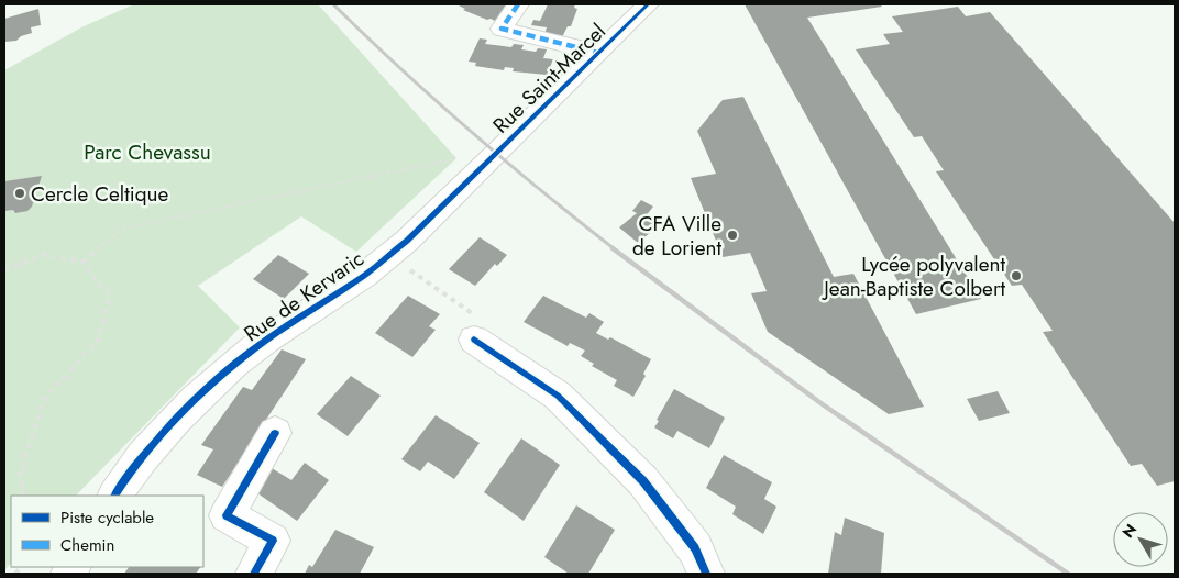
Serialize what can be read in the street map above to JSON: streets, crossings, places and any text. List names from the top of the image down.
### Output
{
  "streets": {
    "street": ["Rue Saint-Marcel", "Rue de Kervaric"]
  },
  "crossings": [
    ["Rue Saint-Marcel", "Rue de Kervaric"]
  ],
  "parks": ["Parc Chevassu"],
  "places": ["Cercle Celtique", "CFA Ville de Lorient", "Lycée polyvalent Jean-Baptiste Colbert"],
  "legend": ["Piste cyclable", "Chemin"],
  "north": "top left"
}
